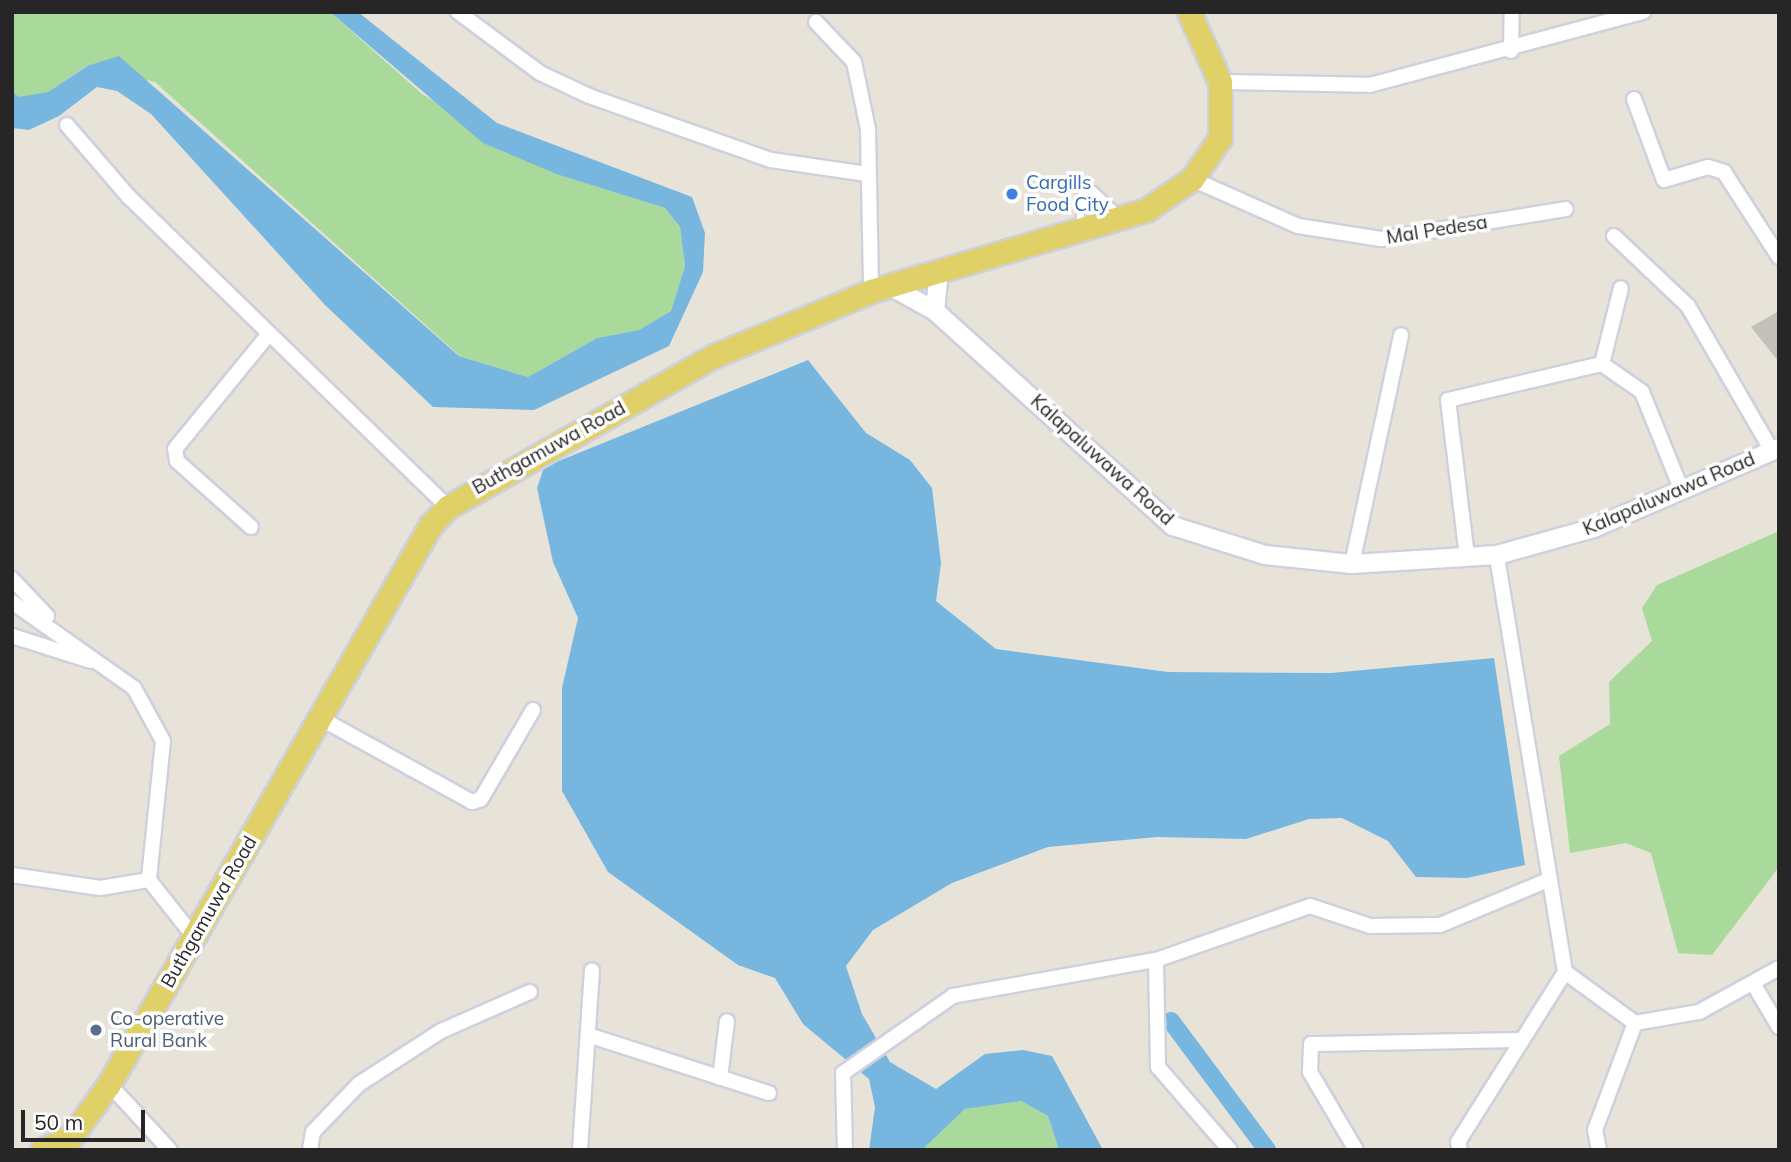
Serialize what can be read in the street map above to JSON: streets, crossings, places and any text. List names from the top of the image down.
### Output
{
  "streets": {
    "main road": ["Buthgamuwa Road"],
    "street": ["Mal Pedesa", "Kalapaluwawa Road"]
  },
  "crossings": [
    ["Mal Pedesa", "Buthgamuwa Road"],
    ["Buthgamuwa Road", "Kalapaluwawa Road"]
  ],
  "places": ["Cargills Food City", "Co-operative Rural Bank"],
  "scale_bar": "50 m"
}
